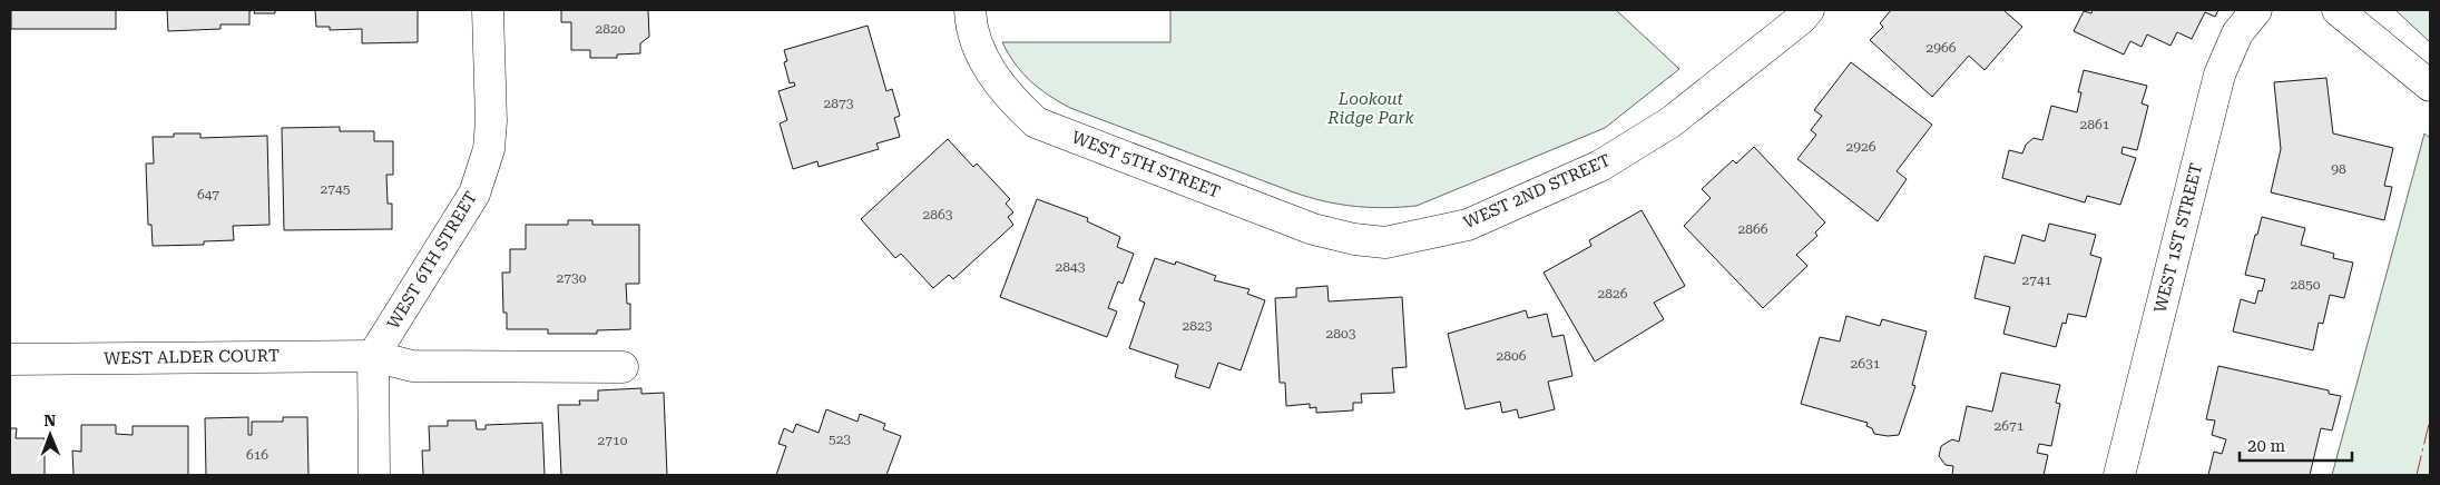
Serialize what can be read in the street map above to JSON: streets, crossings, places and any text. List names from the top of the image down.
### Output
{
  "streets": {
    "street": [
      "WEST 5TH STREET",
      "WEST 2ND STREET",
      "WEST 1ST STREET",
      "WEST 6TH STREET",
      "WEST ALDER COURT"
    ]
  },
  "crossings": [
    ["WEST 5TH STREET", "WEST 2ND STREET"],
    ["WEST 6TH STREET", "WEST ALDER COURT"]
  ],
  "parks": ["Lookout Ridge Park"],
  "house_numbers": [
    "2820",
    "2966",
    "2873",
    "2861",
    "2926",
    "98",
    "2745",
    "647",
    "2863",
    "2866",
    "2843",
    "2730",
    "2741",
    "2850",
    "2826",
    "2823",
    "2803",
    "2806",
    "2631",
    "2671",
    "523",
    "2710",
    "616"
  ],
  "scale_bar": "20 m",
  "north": "top"
}
